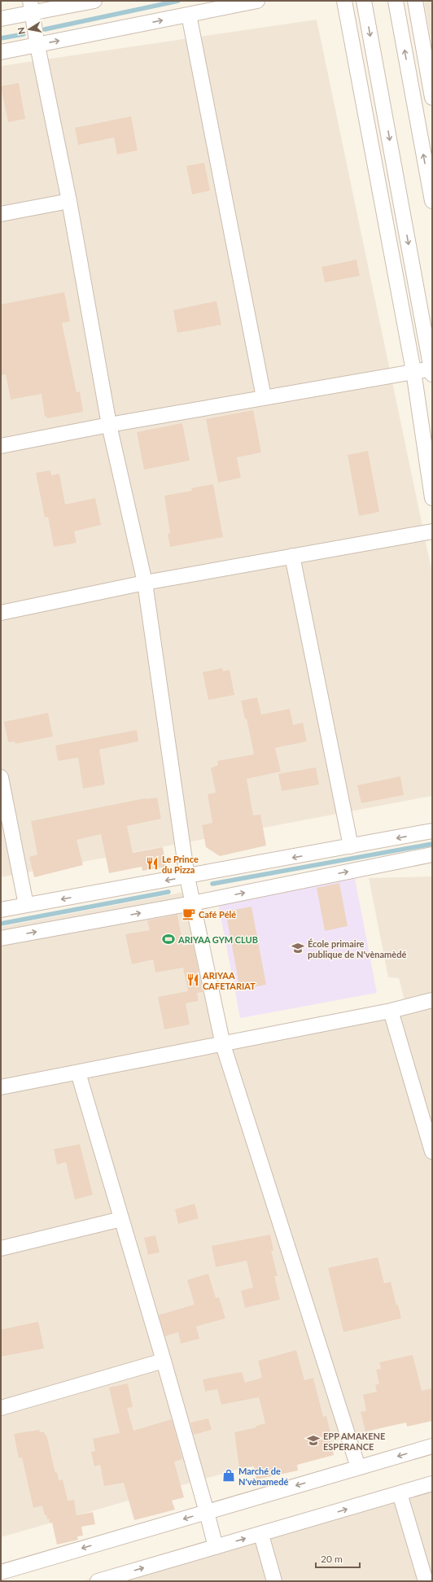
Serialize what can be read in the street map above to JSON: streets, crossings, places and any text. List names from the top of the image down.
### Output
{
  "places": {
    "restaurant": ["Le Prince du Pizza", "ARIYAA CAFETARIAT"],
    "cafe": ["Café Pélé"],
    "sports": ["ARIYAA GYM CLUB"],
    "school or university": ["École primaire publique de N'vènamèdé", "EPP AMAKENE ESPERANCE"],
    "shop": ["Marché de N'vènamedé"]
  },
  "scale_bar": "20 m",
  "north": "left"
}
